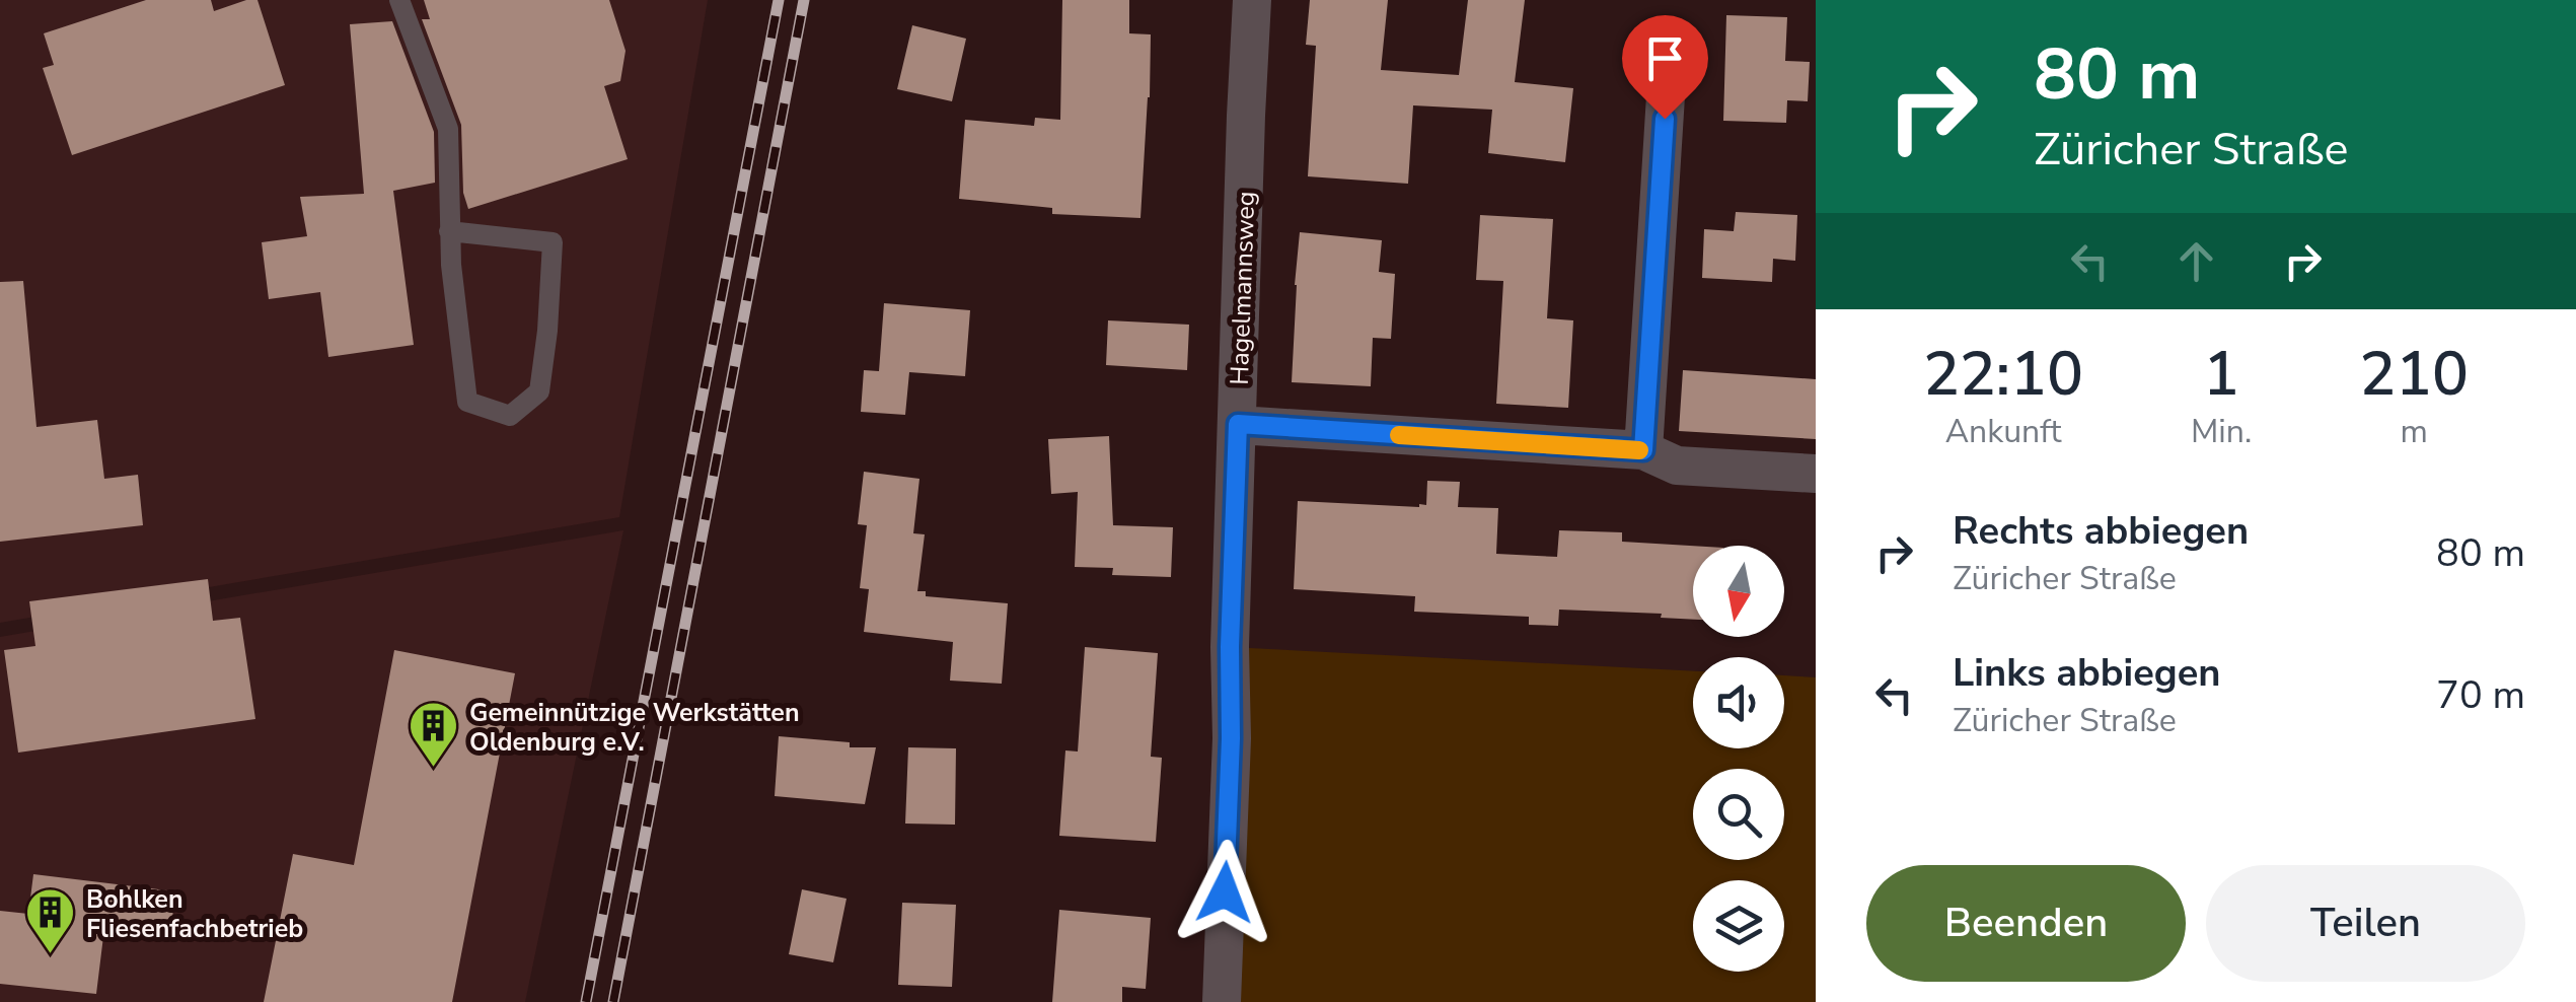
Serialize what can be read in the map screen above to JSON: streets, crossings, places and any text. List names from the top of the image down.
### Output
{
  "streets": {
    "street": ["Hagelmannsweg"]
  },
  "places": {
    "building": ["Gemeinnützige Werkstätten Oldenburg e.V.", "Bohlken Fliesenfachbetrieb"]
  },
  "north": "bottom",
  "page": {
    "turn": ["80 m", "Züricher Straße"],
    "eta": [
      "22:10",
      "Ankunft",
      "1",
      "Min.",
      "210",
      "m"
    ],
    "list": [
      {
        "name": "Rechts abbiegen",
        "note": "Züricher Straße",
        "value": "80 m"
      },
      {
        "name": "Links abbiegen",
        "note": "Züricher Straße",
        "value": "70 m"
      }
    ],
    "buttons": ["Beenden", "Teilen"]
  }
}
